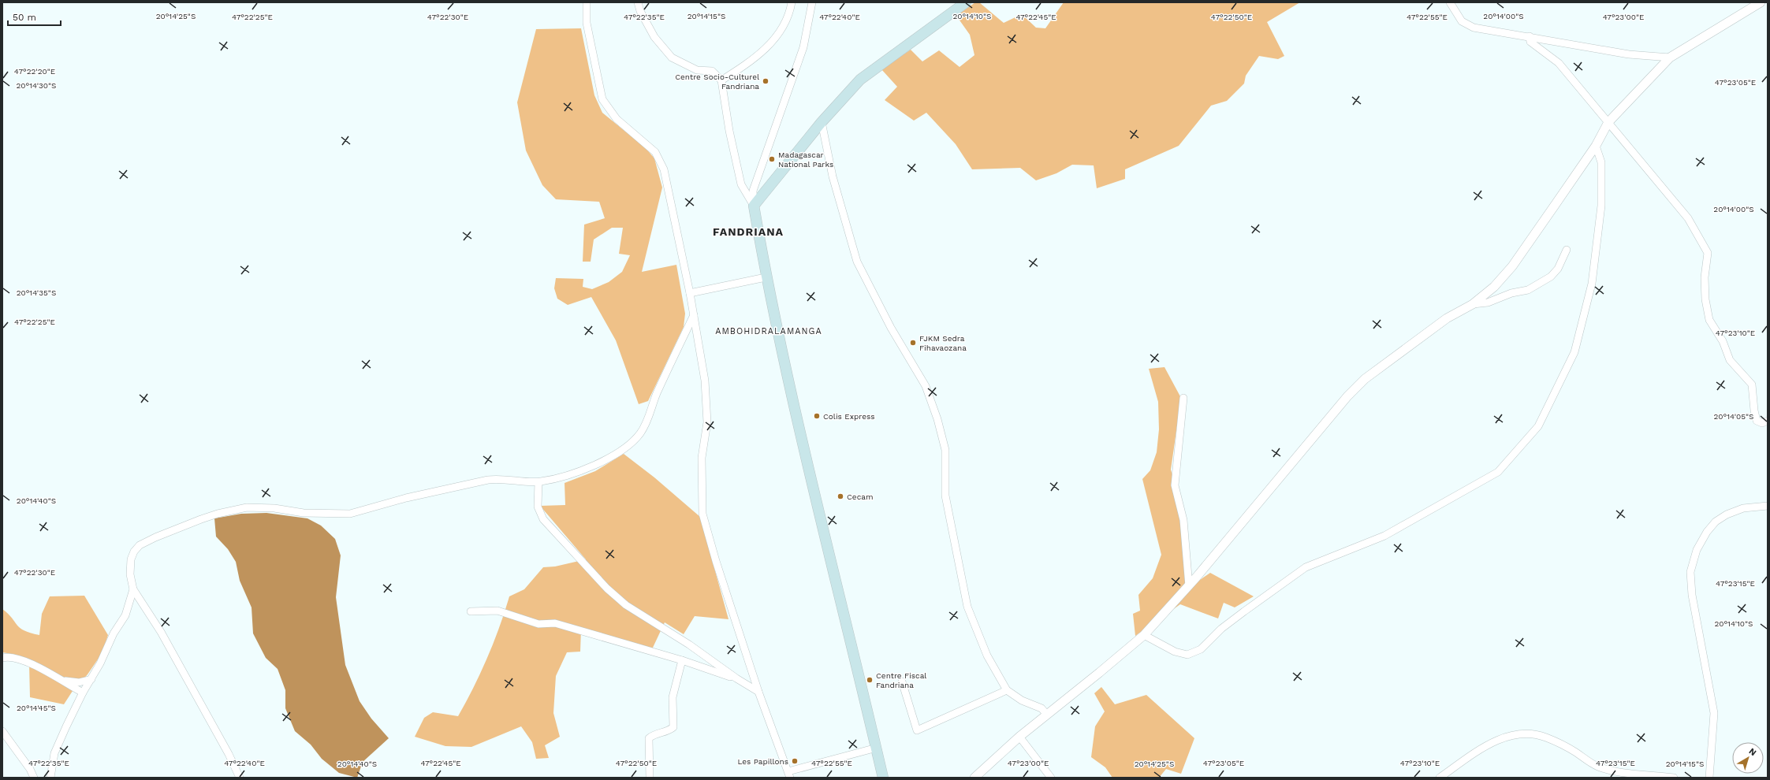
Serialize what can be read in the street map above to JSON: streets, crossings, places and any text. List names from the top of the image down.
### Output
{
  "districts": ["FANDRIANA", "AMBOHIDRALAMANGA"],
  "places": [
    "Centre Socio-Culturel Fandriana",
    "Madagascar National Parks",
    "FJKM Sedra Fihavaozana",
    "Colis Express",
    "Cecam",
    "Centre Fiscal Fandriana",
    "Les Papillons"
  ],
  "scale_bar": "50 m",
  "north": "top right",
  "coordinates": [
    "20°14'25\"S",
    "20°14'15\"S",
    "20°14'10\"S",
    "20°14'00\"S",
    "47°22'25\"E",
    "47°22'35\"E",
    "47°22'40\"E",
    "47°22'45\"E",
    "47°22'50\"E",
    "47°22'55\"E",
    "47°23'00\"E",
    "47°22'30\"E",
    "47°22'20\"E",
    "47°23'05\"E",
    "20°14'30\"S",
    "20°14'35\"S",
    "47°23'10\"E",
    "20°14'05\"S",
    "20°14'40\"S",
    "47°23'15\"E",
    "20°14'45\"S"
  ]
}
